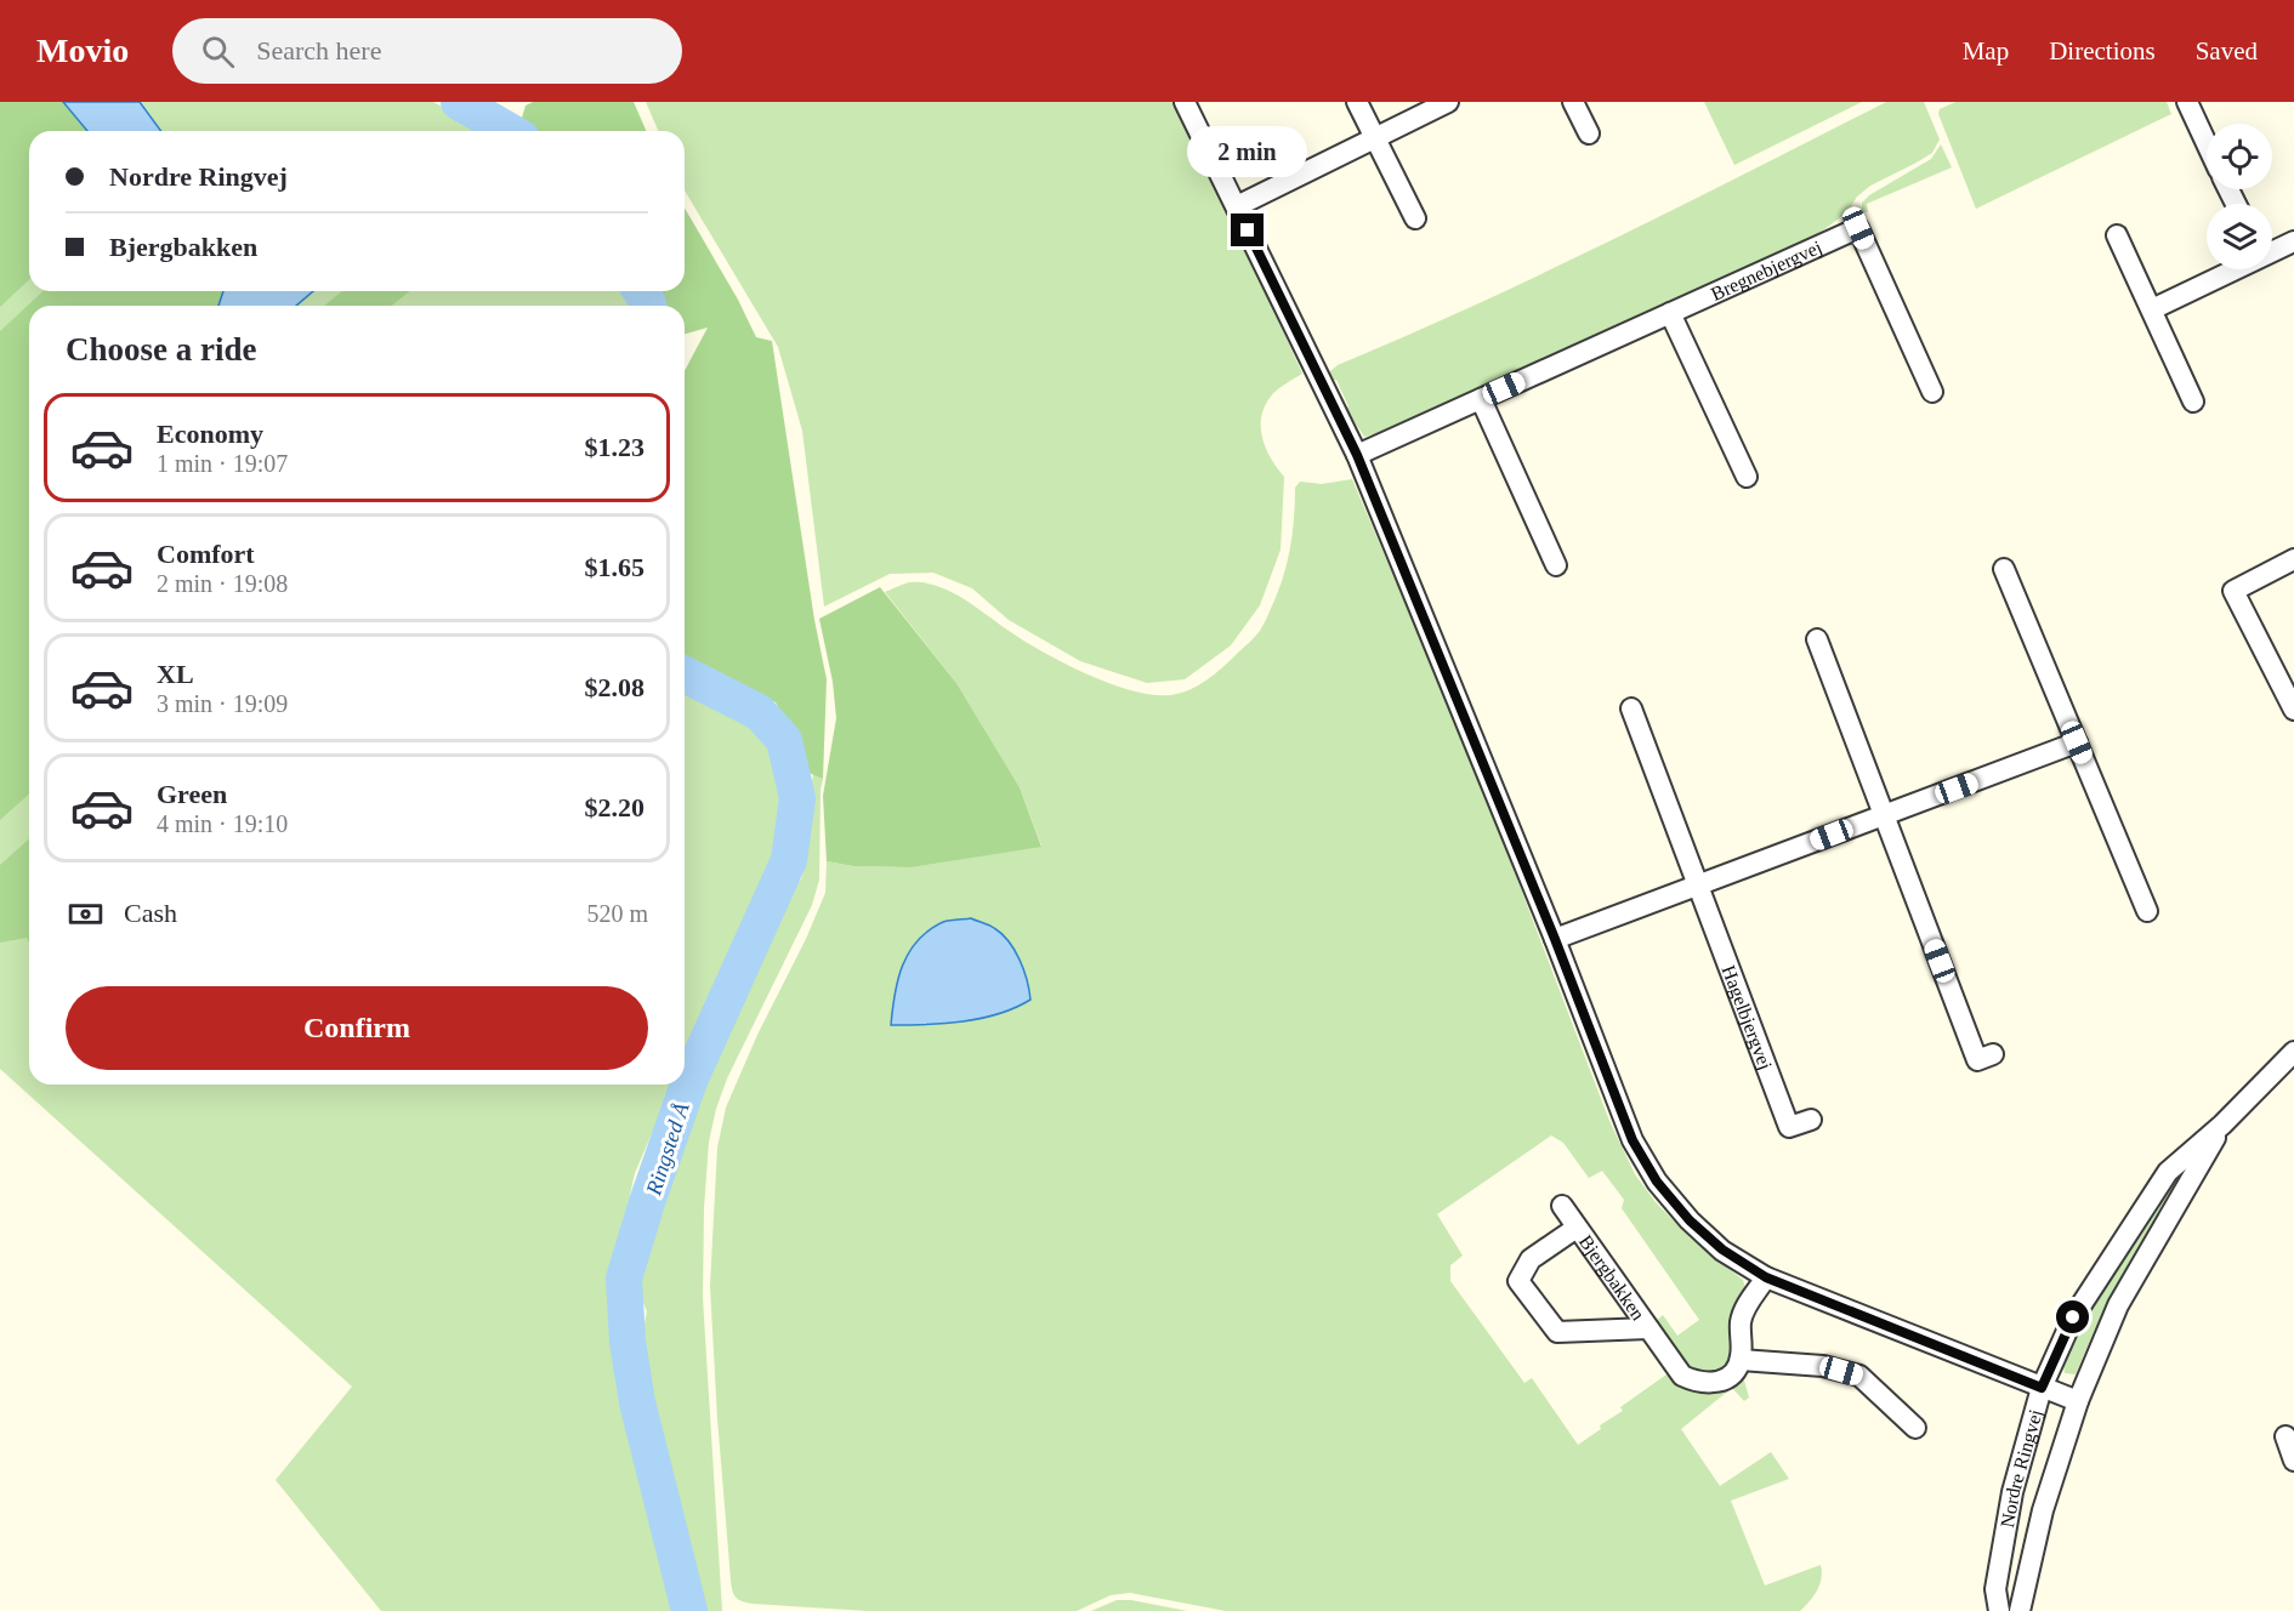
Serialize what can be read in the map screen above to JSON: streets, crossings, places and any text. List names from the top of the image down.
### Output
{
  "streets": {
    "street": [
      "Bregnebjergvej",
      "Hagelbjergvej",
      "Bjergbakken",
      "Nordre Ringvej"
    ]
  },
  "water": ["Ringsted Å"],
  "page": {
    "header": "Movio",
    "search": "Search here",
    "nav": ["Map", "Directions", "Saved"],
    "bubble": "2 min",
    "banner": ["Nordre Ringvej", "Bjergbakken"],
    "heading": "Choose a ride",
    "list": [
      {
        "name": "Economy",
        "note": "1 min · 19:07",
        "value": "$1.23"
      },
      {
        "name": "Comfort",
        "note": "2 min · 19:08",
        "value": "$1.65"
      },
      {
        "name": "XL",
        "note": "3 min · 19:09",
        "value": "$2.08"
      },
      {
        "name": "Green",
        "note": "4 min · 19:10",
        "value": "$2.20"
      }
    ],
    "pay": ["Cash", "520 m"],
    "buttons": "Confirm"
  }
}
